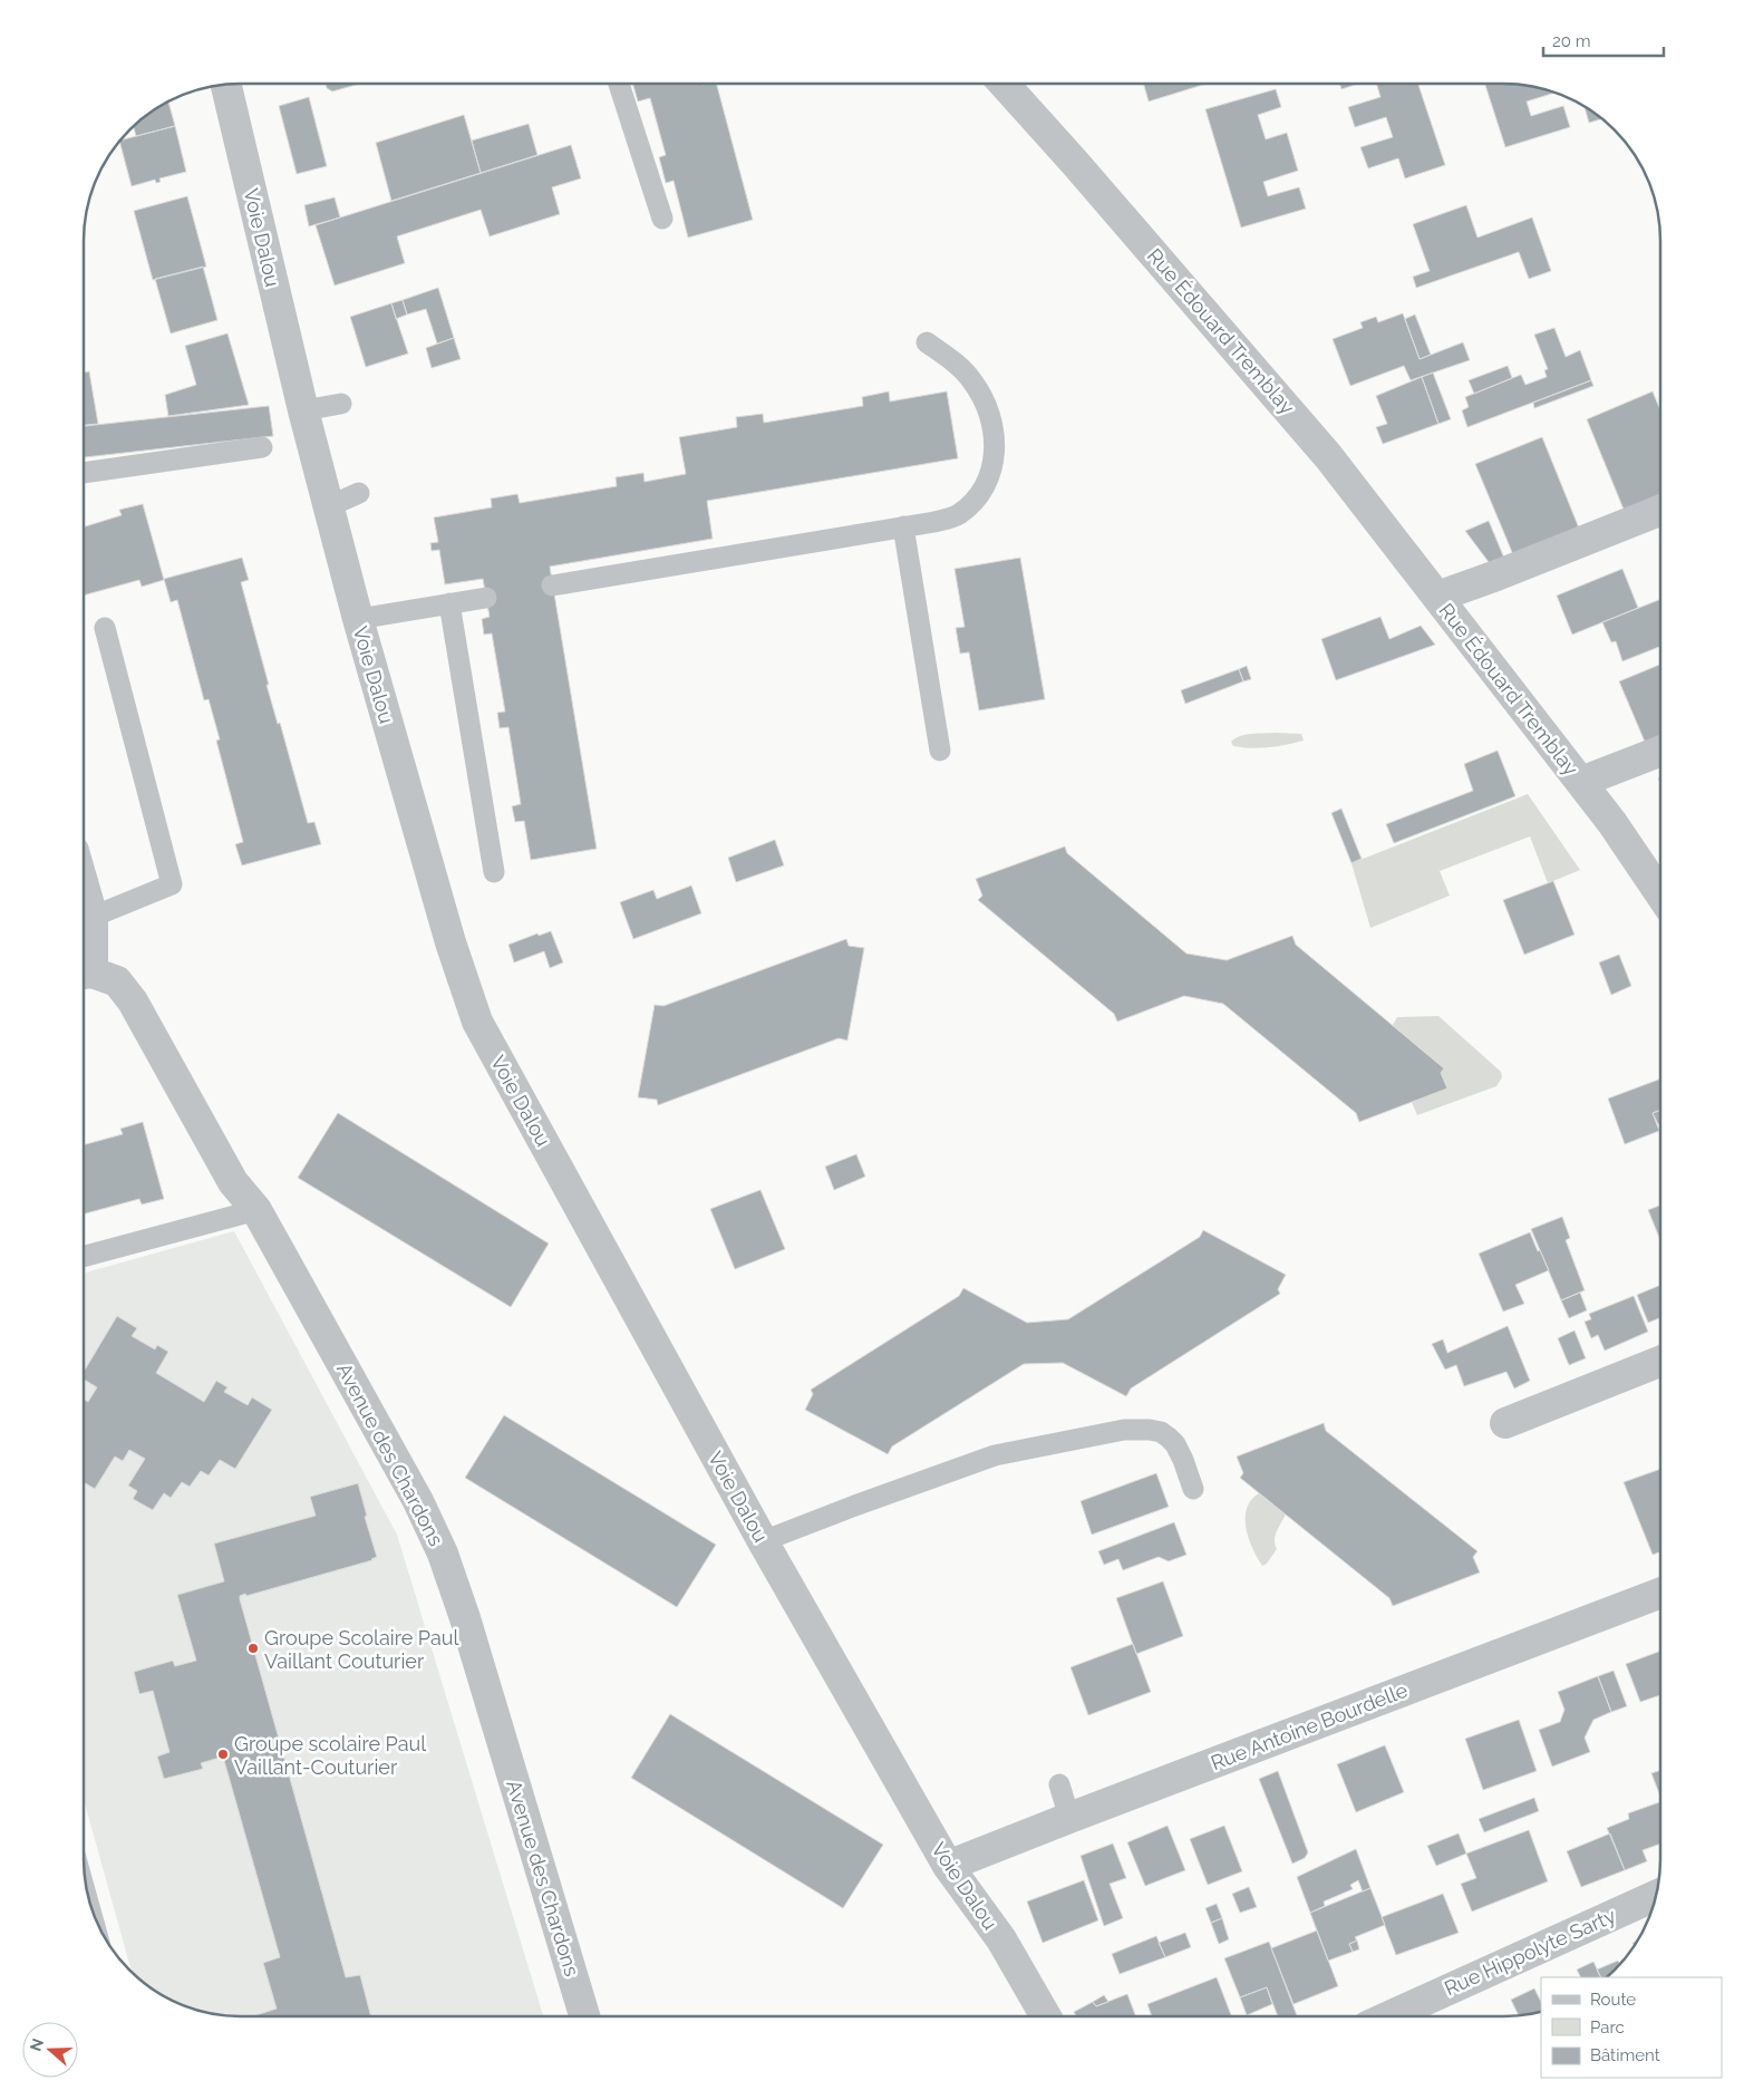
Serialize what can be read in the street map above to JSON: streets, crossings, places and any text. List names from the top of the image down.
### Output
{
  "streets": {
    "street": [
      "Voie Dalou",
      "Rue Édouard Tremblay",
      "Avenue des Chardons",
      "Rue Antoine Bourdelle",
      "Rue Hippolyte Sarty"
    ]
  },
  "crossings": [
    ["Voie Dalou", "Rue Antoine Bourdelle"]
  ],
  "places": ["Groupe Scolaire Paul Vaillant Couturier", "Groupe scolaire Paul Vaillant-Couturier"],
  "legend": ["Route", "Parc", "Bâtiment"],
  "scale_bar": "20 m",
  "north": "left"
}
